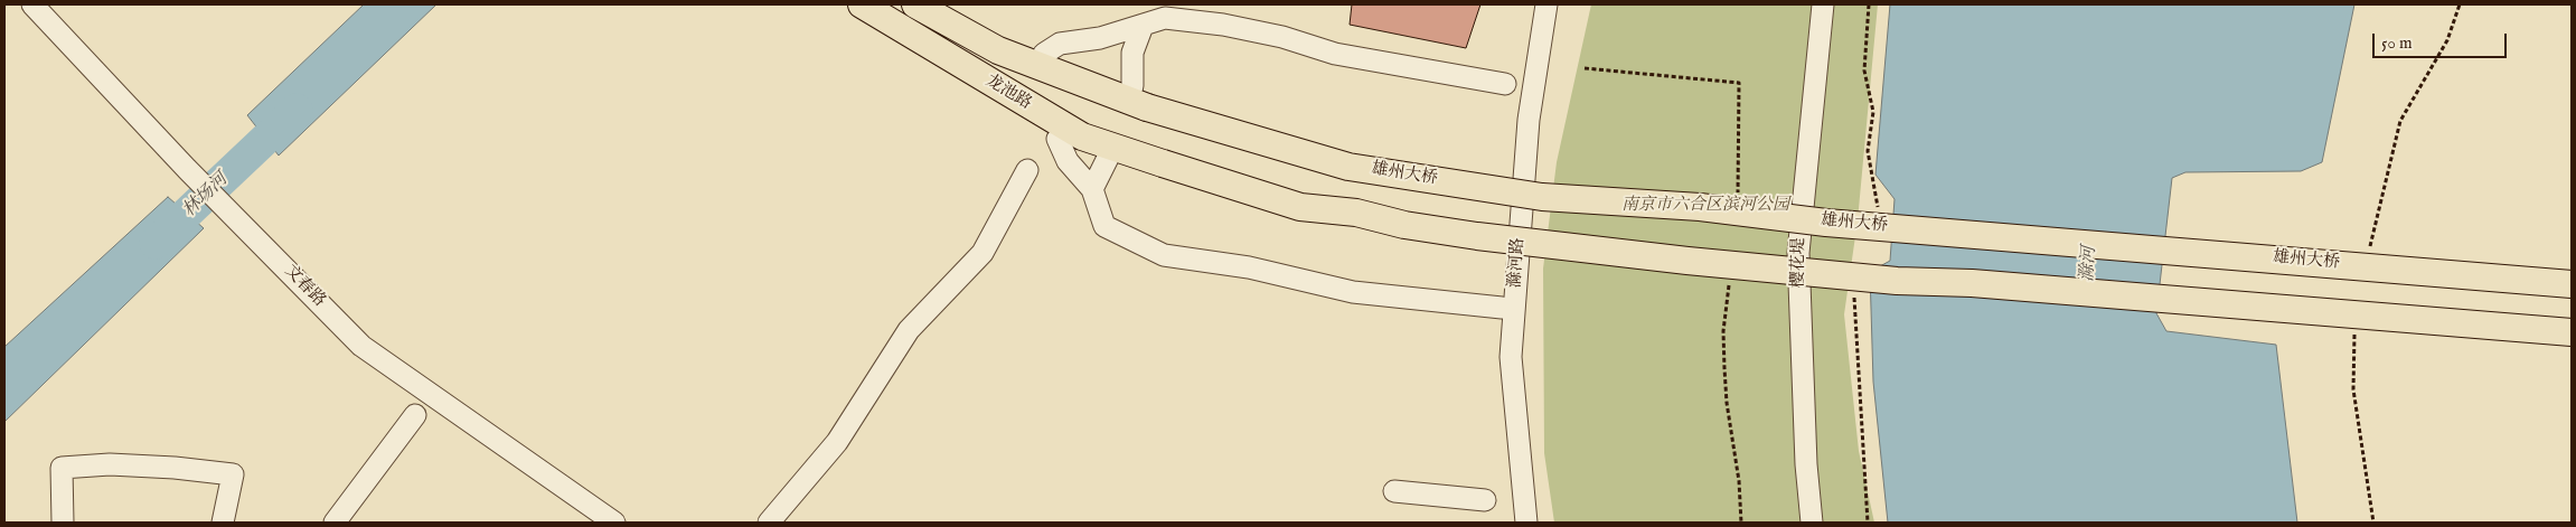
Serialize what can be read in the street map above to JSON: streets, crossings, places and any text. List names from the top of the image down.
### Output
{
  "streets": {
    "main road": ["龙池路", "雄州大桥"],
    "street": ["滁河路", "樱花堤", "文春路"]
  },
  "crossings": [
    ["龙池路", "雄州大桥"]
  ],
  "water": ["林场河", "滁河"],
  "parks": ["南京市六合区滨河公园"],
  "scale_bar": "50 m"
}
